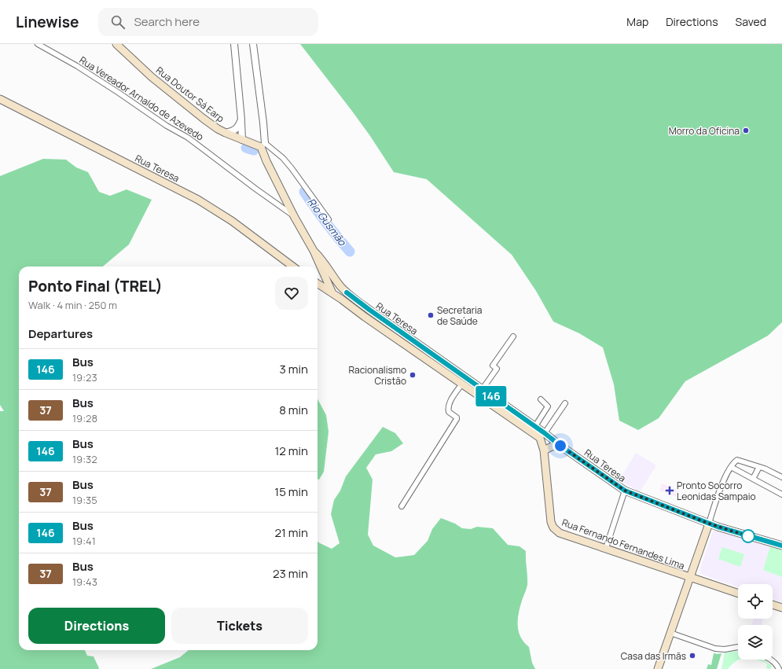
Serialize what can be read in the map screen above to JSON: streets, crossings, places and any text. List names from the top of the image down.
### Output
{
  "streets": {
    "main road": ["Rua Doutor Sá Earp", "Rua Teresa", "Rua Fernando Fernandes Lima"],
    "street": ["Rua Vereador Arnaldo de Azevedo"]
  },
  "crossings": [
    ["Rua Teresa", "Rua Fernando Fernandes Lima"]
  ],
  "water": ["Rio Gusmão"],
  "places": {
    "other": [
      "Morro da Oficina",
      "Secretaria de Saúde",
      "Racionalismo Cristão",
      "Casa das Irmãs"
    ],
    "health": ["Pronto Socorro Leonidas Sampaio"]
  },
  "lines": ["bus line 146"],
  "page": {
    "header": "Linewise",
    "search": "Search here",
    "nav": ["Map", "Directions", "Saved"],
    "on_map": "146",
    "heading": [
      ["Ponto Final (TREL)", "Walk · 4 min · 250 m"],
      "Departures"
    ],
    "list": [
      {
        "mark": "146",
        "name": "Bus",
        "note": "19:23",
        "value": "3 min"
      },
      {
        "mark": "37",
        "name": "Bus",
        "note": "19:28",
        "value": "8 min"
      },
      {
        "mark": "146",
        "name": "Bus",
        "note": "19:32",
        "value": "12 min"
      },
      {
        "mark": "37",
        "name": "Bus",
        "note": "19:35",
        "value": "15 min"
      },
      {
        "mark": "146",
        "name": "Bus",
        "note": "19:41",
        "value": "21 min"
      },
      {
        "mark": "37",
        "name": "Bus",
        "note": "19:43",
        "value": "23 min"
      }
    ],
    "buttons": ["Directions", "Tickets"]
  }
}
